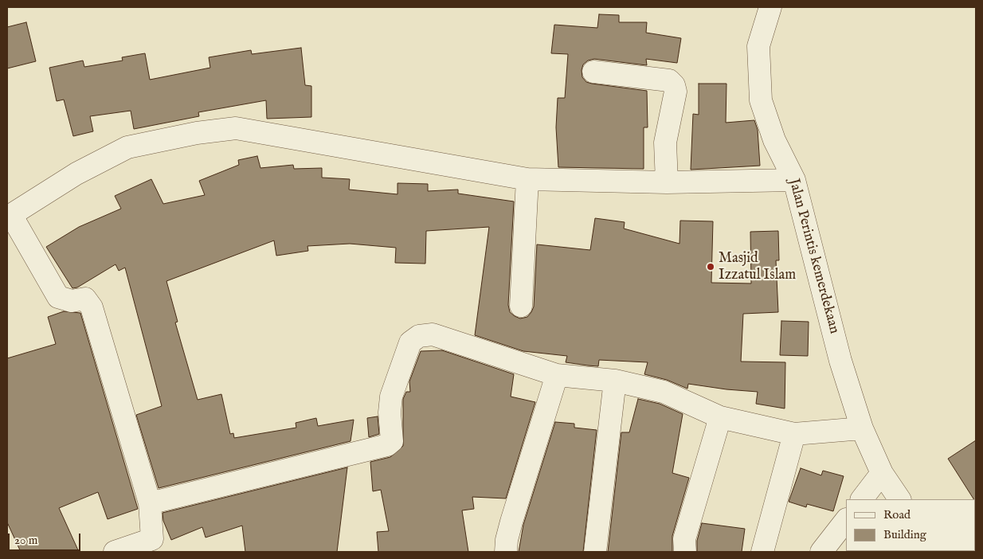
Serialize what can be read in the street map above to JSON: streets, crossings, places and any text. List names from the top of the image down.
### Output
{
  "streets": {
    "street": ["Jalan Perintis kemerdekaan"]
  },
  "places": ["Masjid Izzatul Islam"],
  "legend": ["Road", "Building"],
  "scale_bar": "20 m"
}
